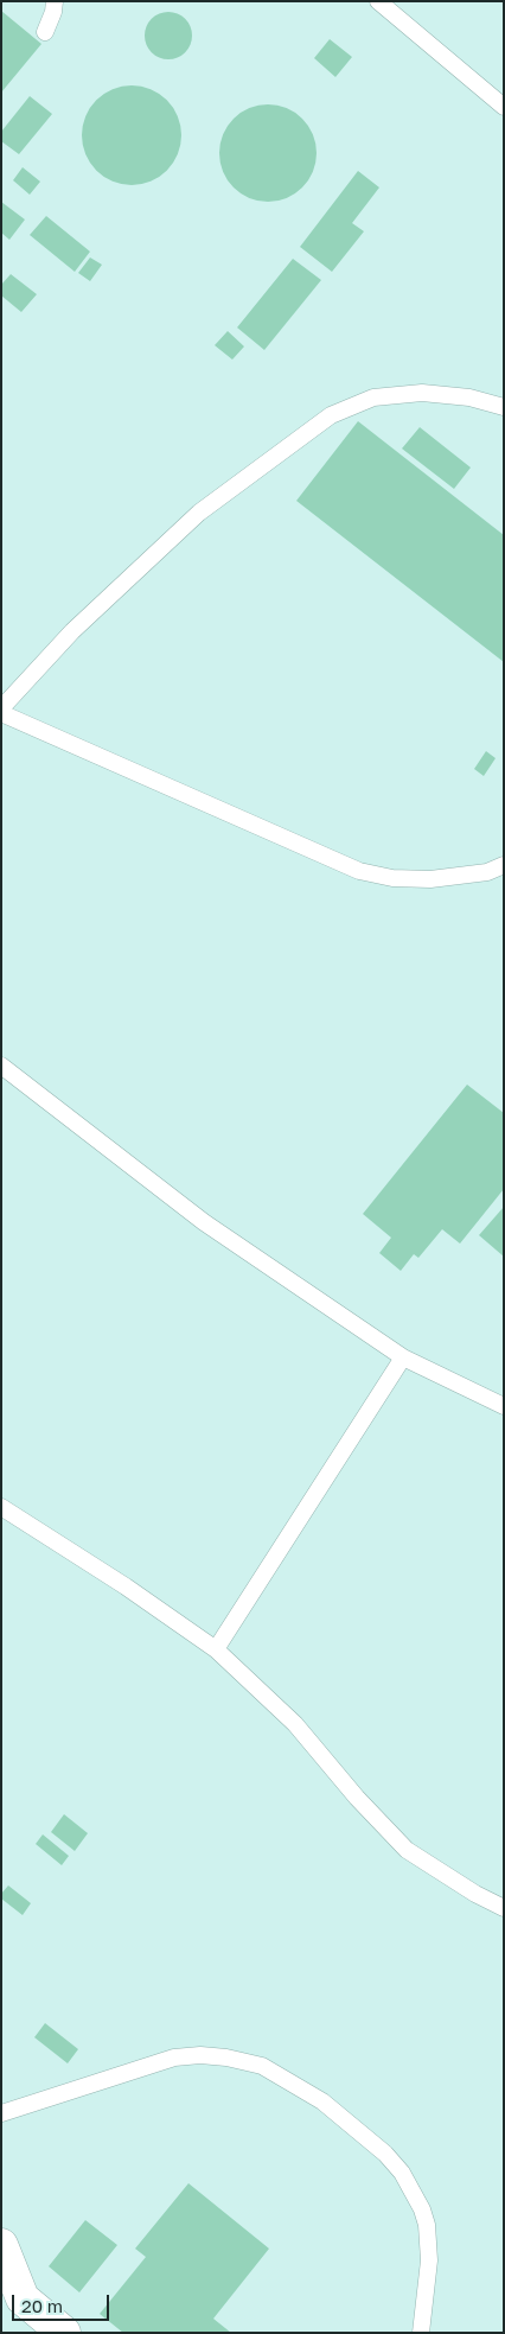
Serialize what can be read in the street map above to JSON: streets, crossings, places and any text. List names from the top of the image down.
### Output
{
  "scale_bar": "20 m"
}
